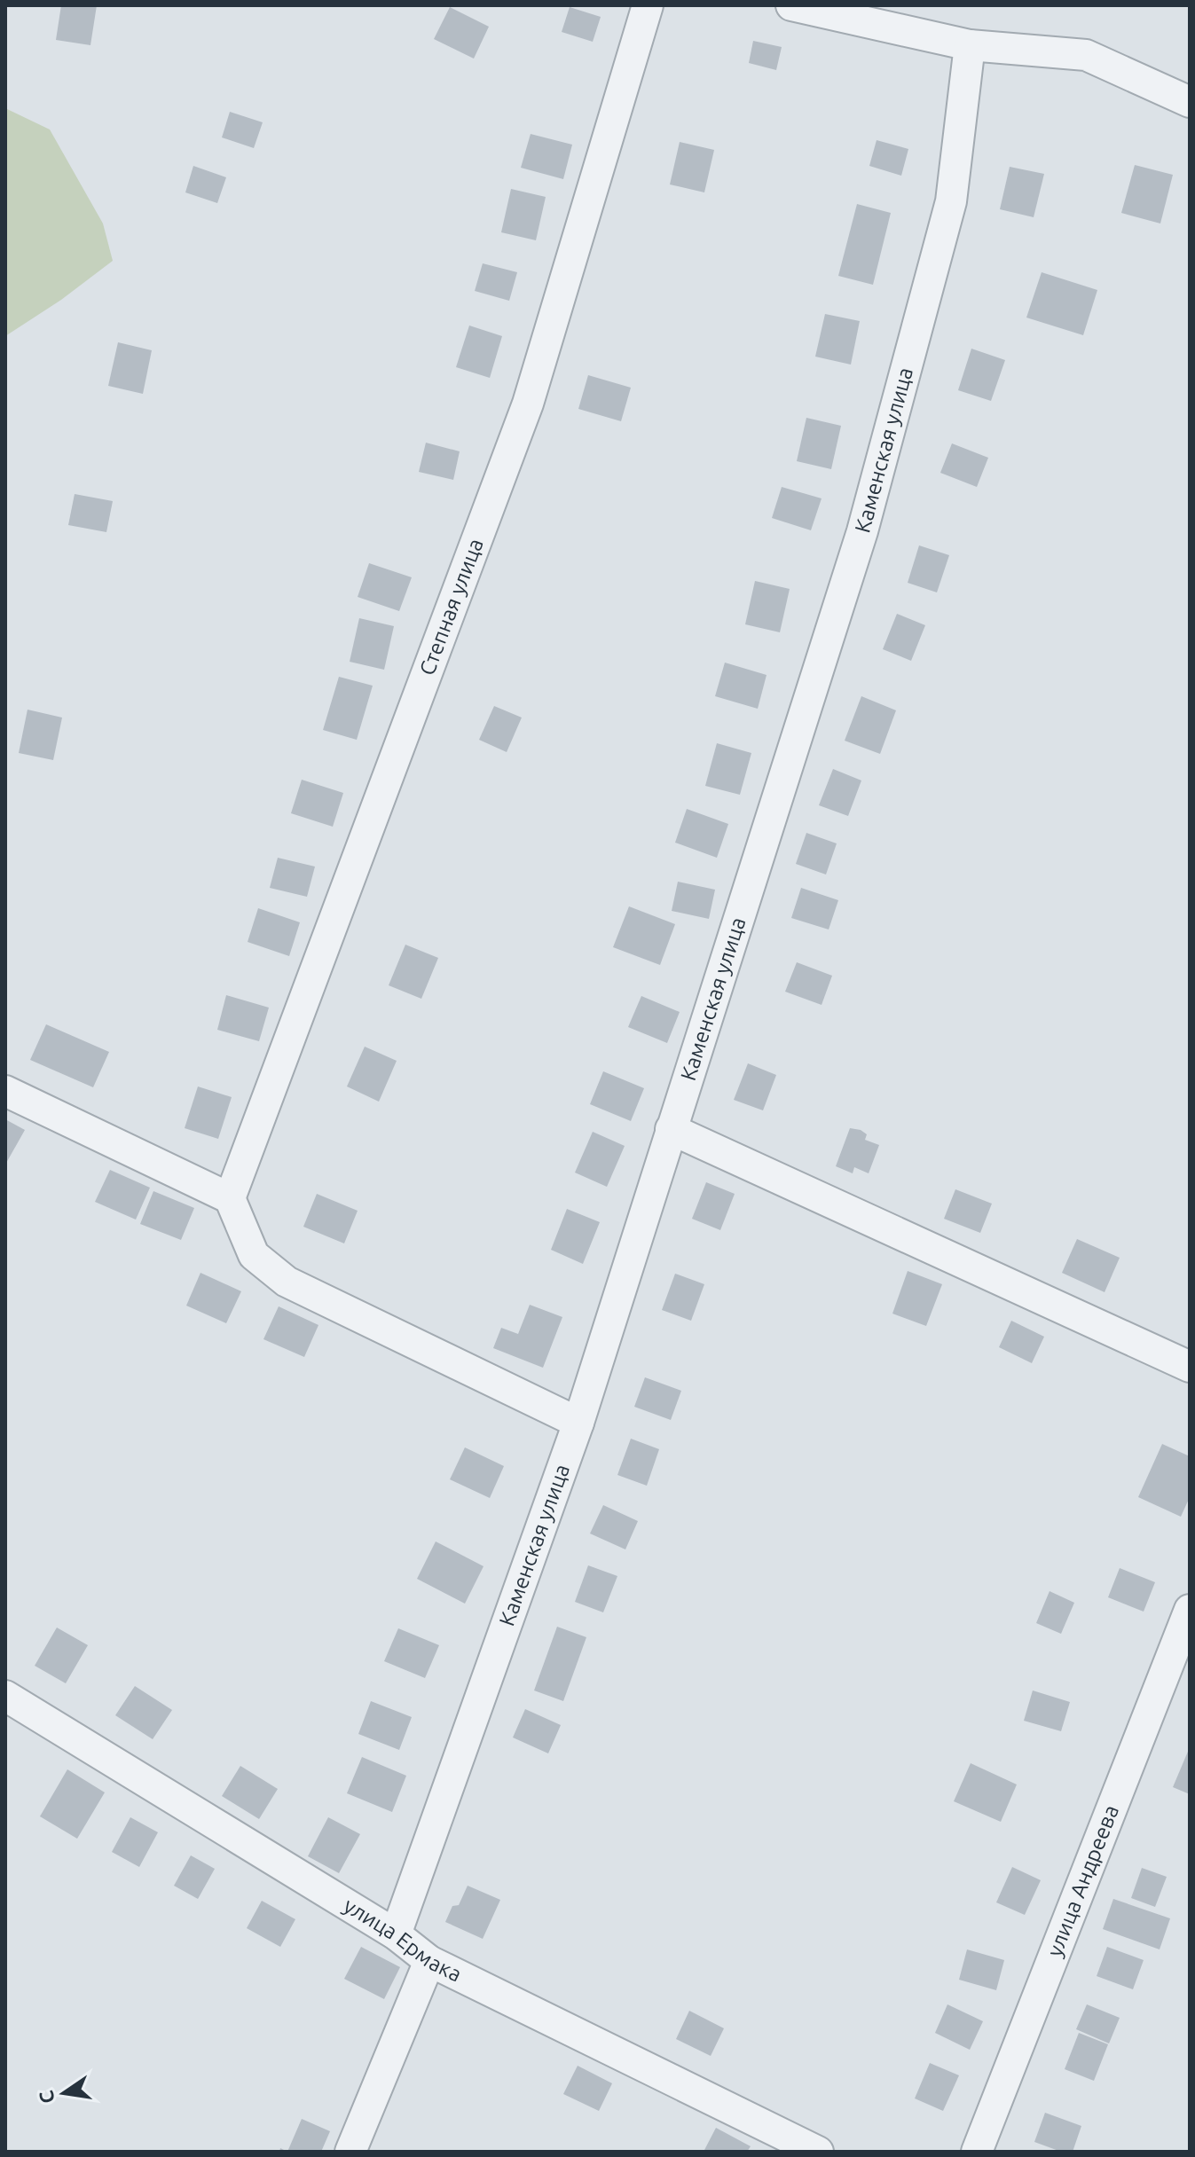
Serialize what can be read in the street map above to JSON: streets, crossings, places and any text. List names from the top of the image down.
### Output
{
  "streets": {
    "street": [
      "Каменская улица",
      "Степная улица",
      "улица Андреева",
      "улица Ермака"
    ]
  },
  "crossings": [
    ["Каменская улица", "улица Ермака"]
  ],
  "north": "left"
}
